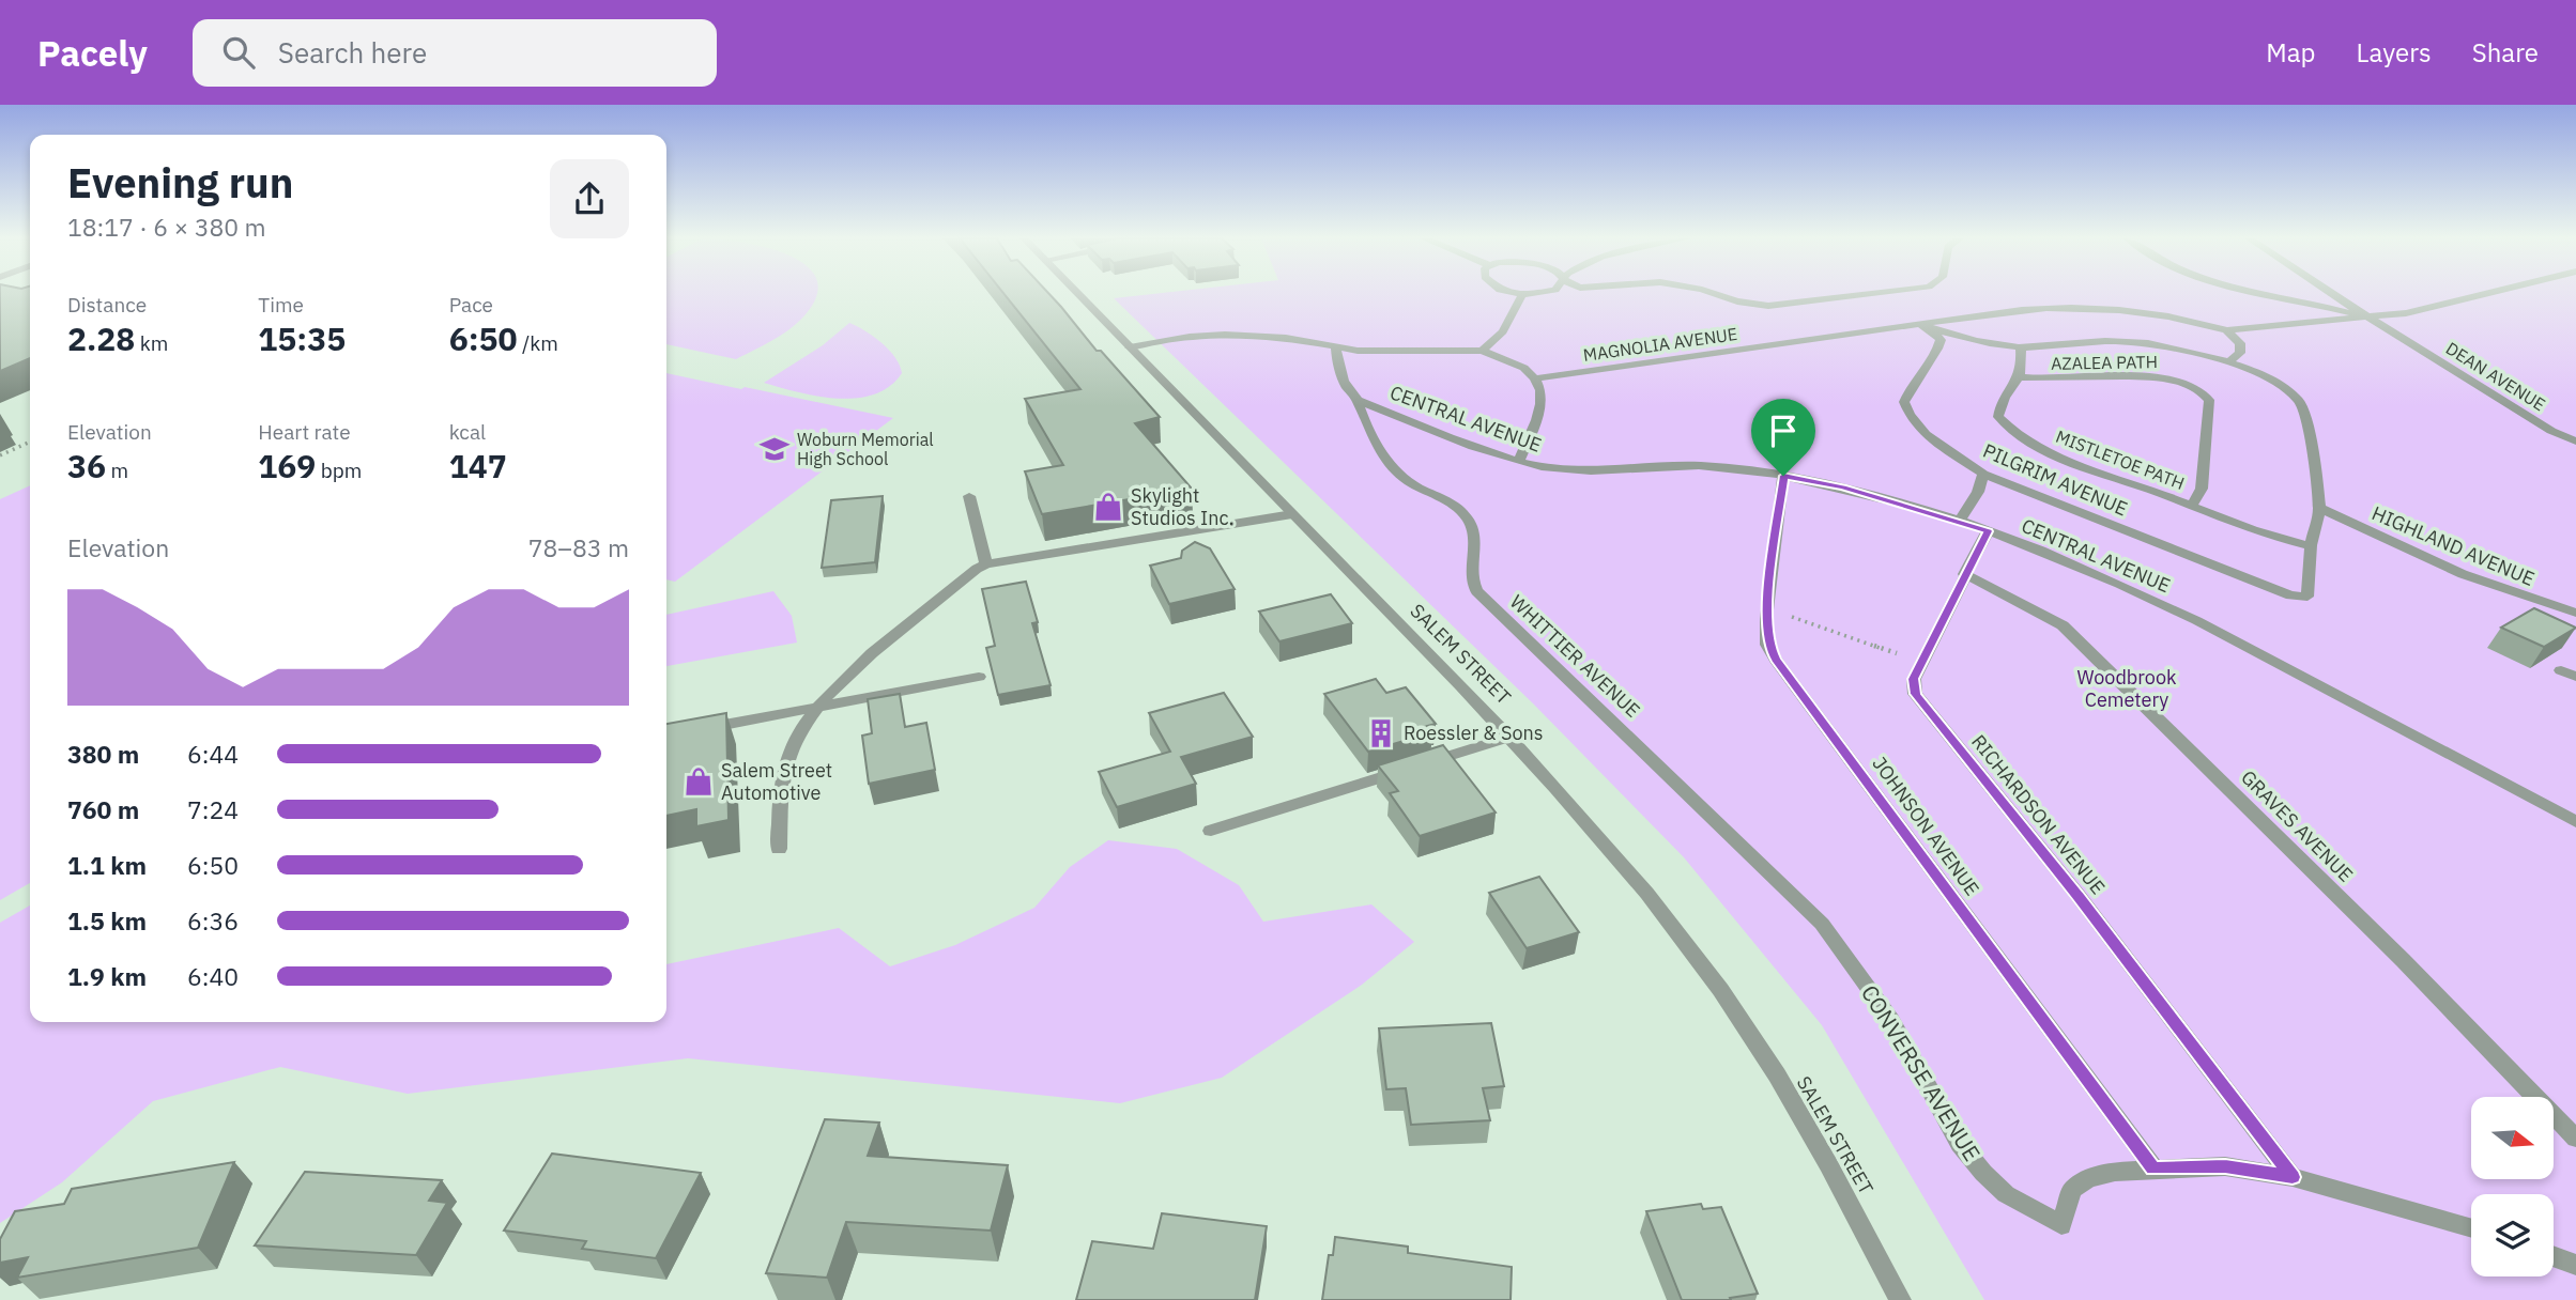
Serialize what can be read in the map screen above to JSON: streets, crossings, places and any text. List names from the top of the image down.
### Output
{
  "streets": {
    "street": [
      "MAGNOLIA AVENUE",
      "AZALEA PATH",
      "DEAN AVENUE",
      "CENTRAL AVENUE",
      "MISTLETOE PATH",
      "PILGRIM AVENUE",
      "HIGHLAND AVENUE",
      "SALEM STREET",
      "WHITTIER AVENUE",
      "RICHARDSON AVENUE",
      "JOHNSON AVENUE",
      "GRAVES AVENUE",
      "CONVERSE AVENUE"
    ]
  },
  "crossings": [
    ["MAGNOLIA AVENUE", "DEAN AVENUE"],
    ["MAGNOLIA AVENUE", "PILGRIM AVENUE"],
    ["AZALEA PATH", "MISTLETOE PATH"],
    ["CENTRAL AVENUE", "WHITTIER AVENUE"],
    ["CENTRAL AVENUE", "RICHARDSON AVENUE"],
    ["CENTRAL AVENUE", "JOHNSON AVENUE"],
    ["MISTLETOE PATH", "PILGRIM AVENUE"],
    ["WHITTIER AVENUE", "CONVERSE AVENUE"],
    ["RICHARDSON AVENUE", "GRAVES AVENUE"],
    ["RICHARDSON AVENUE", "CONVERSE AVENUE"],
    ["JOHNSON AVENUE", "CONVERSE AVENUE"]
  ],
  "parks": ["Woodbrook Cemetery"],
  "places": {
    "school or university": ["Woburn Memorial High School"],
    "shop": ["Skylight Studios Inc.", "Salem Street Automotive"],
    "building": ["Roessler & Sons"]
  },
  "north": "right",
  "page": {
    "header": "Pacely",
    "search": "Search here",
    "nav": ["Map", "Layers", "Share"],
    "heading": ["Evening run", "18:17 · 6 × 380 m"],
    "stats": [
      ["Distance", "2.28 km"],
      ["Time", "15:35"],
      ["Pace", "6:50 /km"],
      ["Elevation", "36 m"],
      ["Heart rate", "169 bpm"],
      ["kcal", "147"]
    ],
    "chart": ["Elevation", "78–83 m"],
    "list": [
      {
        "name": "380 m",
        "note": "6:44"
      },
      {
        "name": "760 m",
        "note": "7:24"
      },
      {
        "name": "1.1 km",
        "note": "6:50"
      },
      {
        "name": "1.5 km",
        "note": "6:36"
      },
      {
        "name": "1.9 km",
        "note": "6:40"
      }
    ]
  }
}
